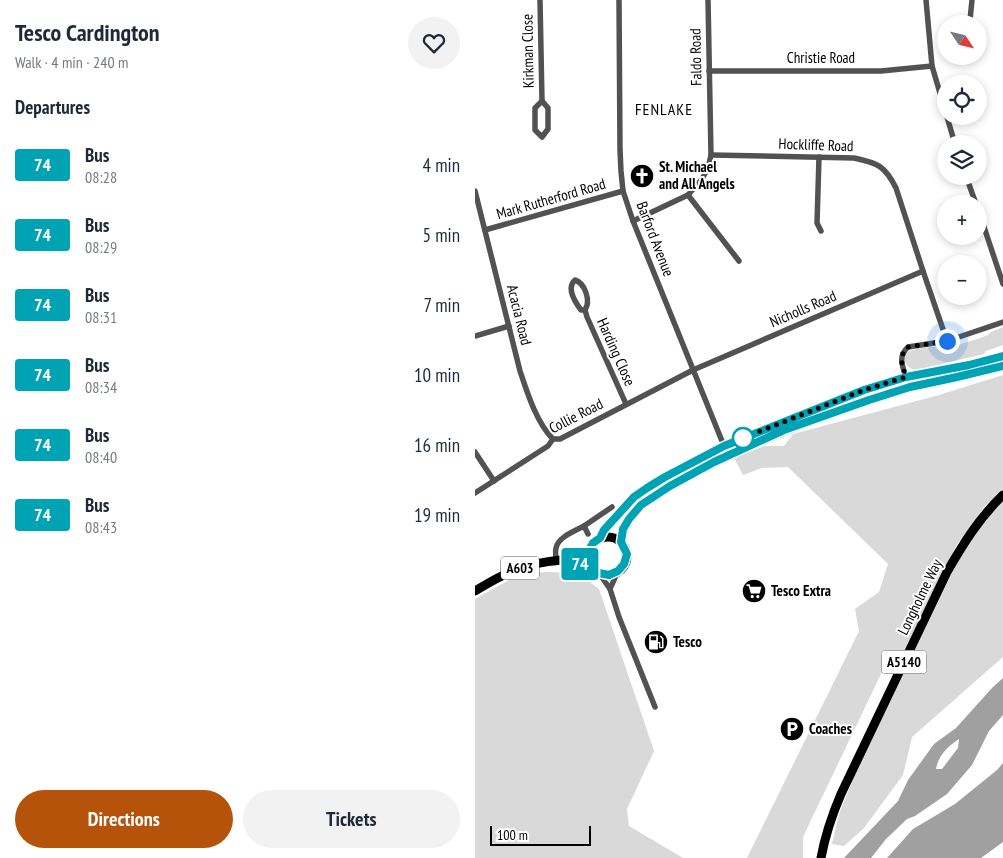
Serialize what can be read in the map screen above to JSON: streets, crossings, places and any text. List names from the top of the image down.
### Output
{
  "streets": {
    "main road": ["A603", "Longholme Way", "A5140"],
    "street": [
      "Kirkman Close",
      "Faldo Road",
      "Christie Road",
      "Hockliffe Road",
      "Mark Rutherford Road",
      "Barford Avenue",
      "Nicholls Road",
      "Acacia Road",
      "Harding Close",
      "Collie Road"
    ]
  },
  "crossings": [
    ["Faldo Road", "Christie Road"],
    ["Faldo Road", "Hockliffe Road"],
    ["Faldo Road", "Barford Avenue"],
    ["Hockliffe Road", "Nicholls Road"],
    ["Mark Rutherford Road", "Barford Avenue"],
    ["Mark Rutherford Road", "Acacia Road"],
    ["Barford Avenue", "Nicholls Road"],
    ["Barford Avenue", "Collie Road"],
    ["Nicholls Road", "Collie Road"],
    ["Acacia Road", "Collie Road"],
    ["Harding Close", "Collie Road"]
  ],
  "districts": ["FENLAKE"],
  "places": {
    "church": ["St. Michael and All Angels"],
    "supermarket": ["Tesco Extra"],
    "fuel station": ["Tesco"],
    "parking": ["Coaches"]
  },
  "lines": ["bus line 74"],
  "scale_bar": "100 m",
  "north": "bottom right",
  "page": {
    "heading": [
      ["Tesco Cardington", "Walk · 4 min · 240 m"],
      "Departures"
    ],
    "on_map": "74",
    "map_buttons": ["+", "−"],
    "list": [
      {
        "mark": "74",
        "name": "Bus",
        "note": "08:28",
        "value": "4 min"
      },
      {
        "mark": "74",
        "name": "Bus",
        "note": "08:29",
        "value": "5 min"
      },
      {
        "mark": "74",
        "name": "Bus",
        "note": "08:31",
        "value": "7 min"
      },
      {
        "mark": "74",
        "name": "Bus",
        "note": "08:34",
        "value": "10 min"
      },
      {
        "mark": "74",
        "name": "Bus",
        "note": "08:40",
        "value": "16 min"
      },
      {
        "mark": "74",
        "name": "Bus",
        "note": "08:43",
        "value": "19 min"
      }
    ],
    "buttons": ["Directions", "Tickets"],
    "scale": "100 m"
  }
}
